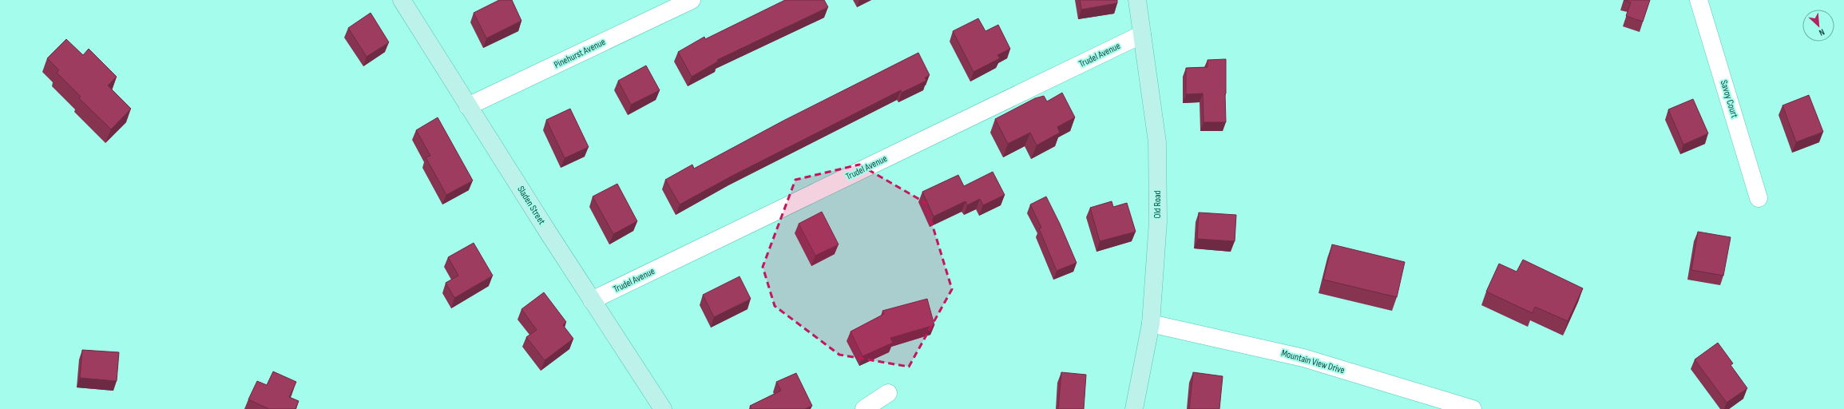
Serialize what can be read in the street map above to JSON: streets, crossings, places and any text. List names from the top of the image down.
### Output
{
  "streets": {
    "street": [
      "Pinehurst Avenue",
      "Trudel Avenue",
      "Savoy Court",
      "Old Road",
      "Sladen Street",
      "Mountain View Drive"
    ]
  },
  "crossings": [
    ["Pinehurst Avenue", "Sladen Street"],
    ["Trudel Avenue", "Old Road"],
    ["Trudel Avenue", "Sladen Street"],
    ["Old Road", "Mountain View Drive"]
  ],
  "north": "bottom right"
}
